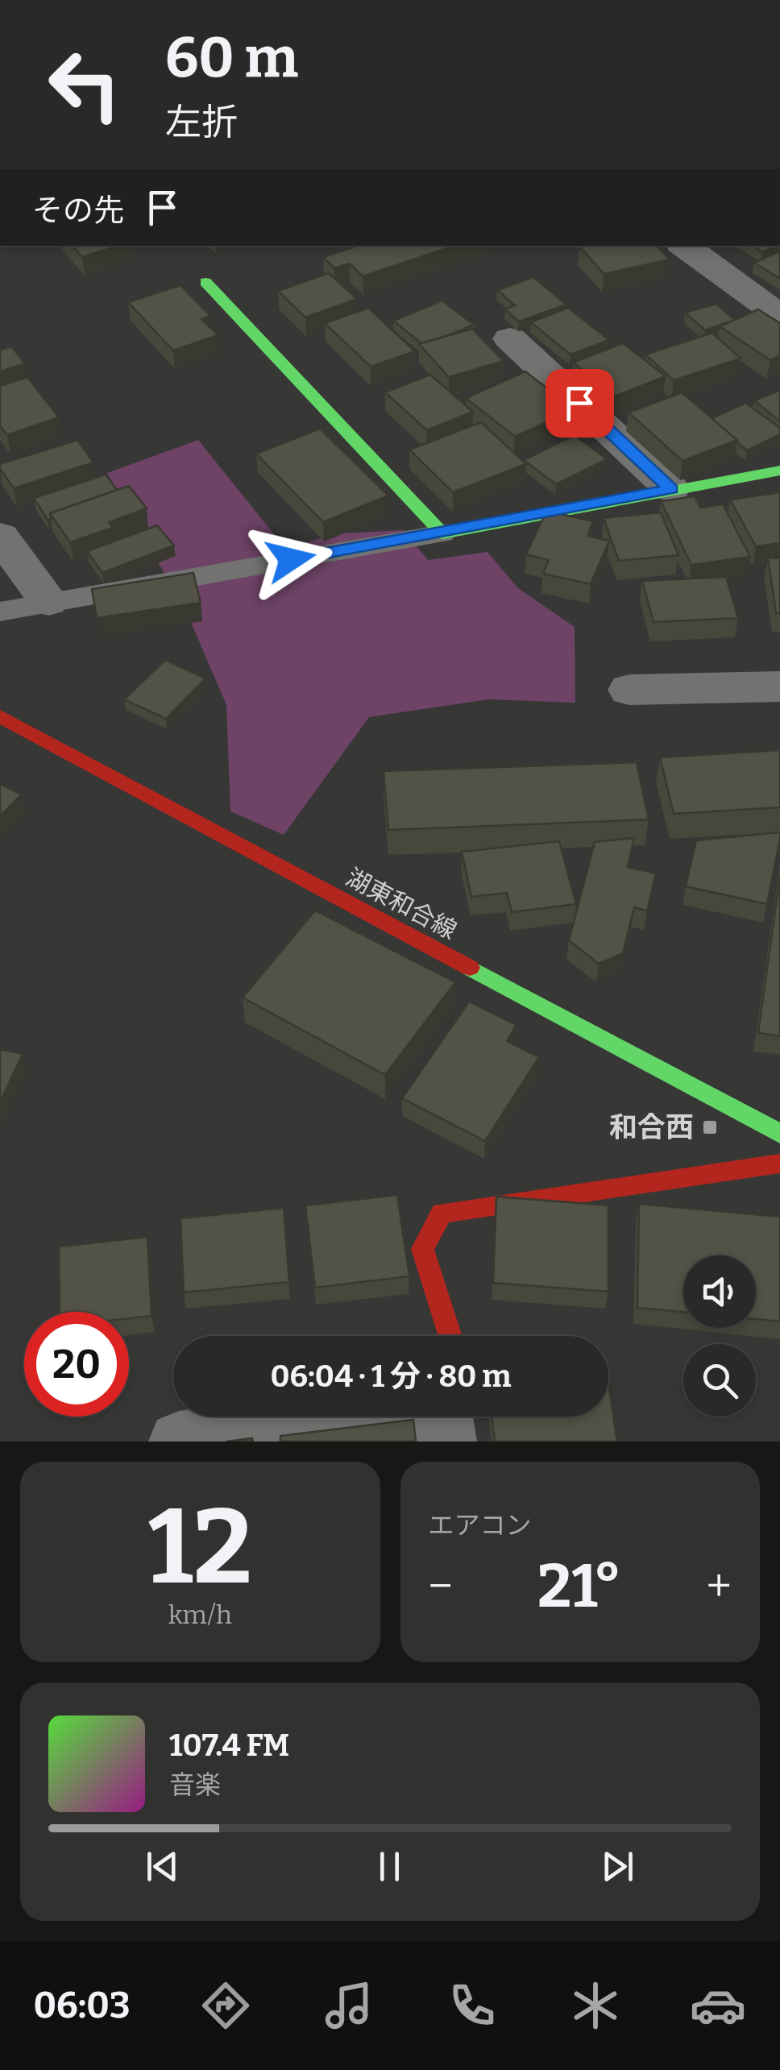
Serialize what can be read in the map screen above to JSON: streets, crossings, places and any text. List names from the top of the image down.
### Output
{
  "streets": {
    "street": ["湖東和合線"]
  },
  "places": {
    "transit": ["和合西"]
  },
  "page": {
    "turn": ["60 m", "左折"],
    "then": "その先",
    "limit": "20",
    "trip": "06:04 · 1 分 · 80 m",
    "tile": [
      ["12", "km/h"],
      "エアコン"
    ],
    "heat": ["−", "21°", "+"],
    "song": ["107.4 FM", "音楽"],
    "tabs": "06:03"
  }
}
